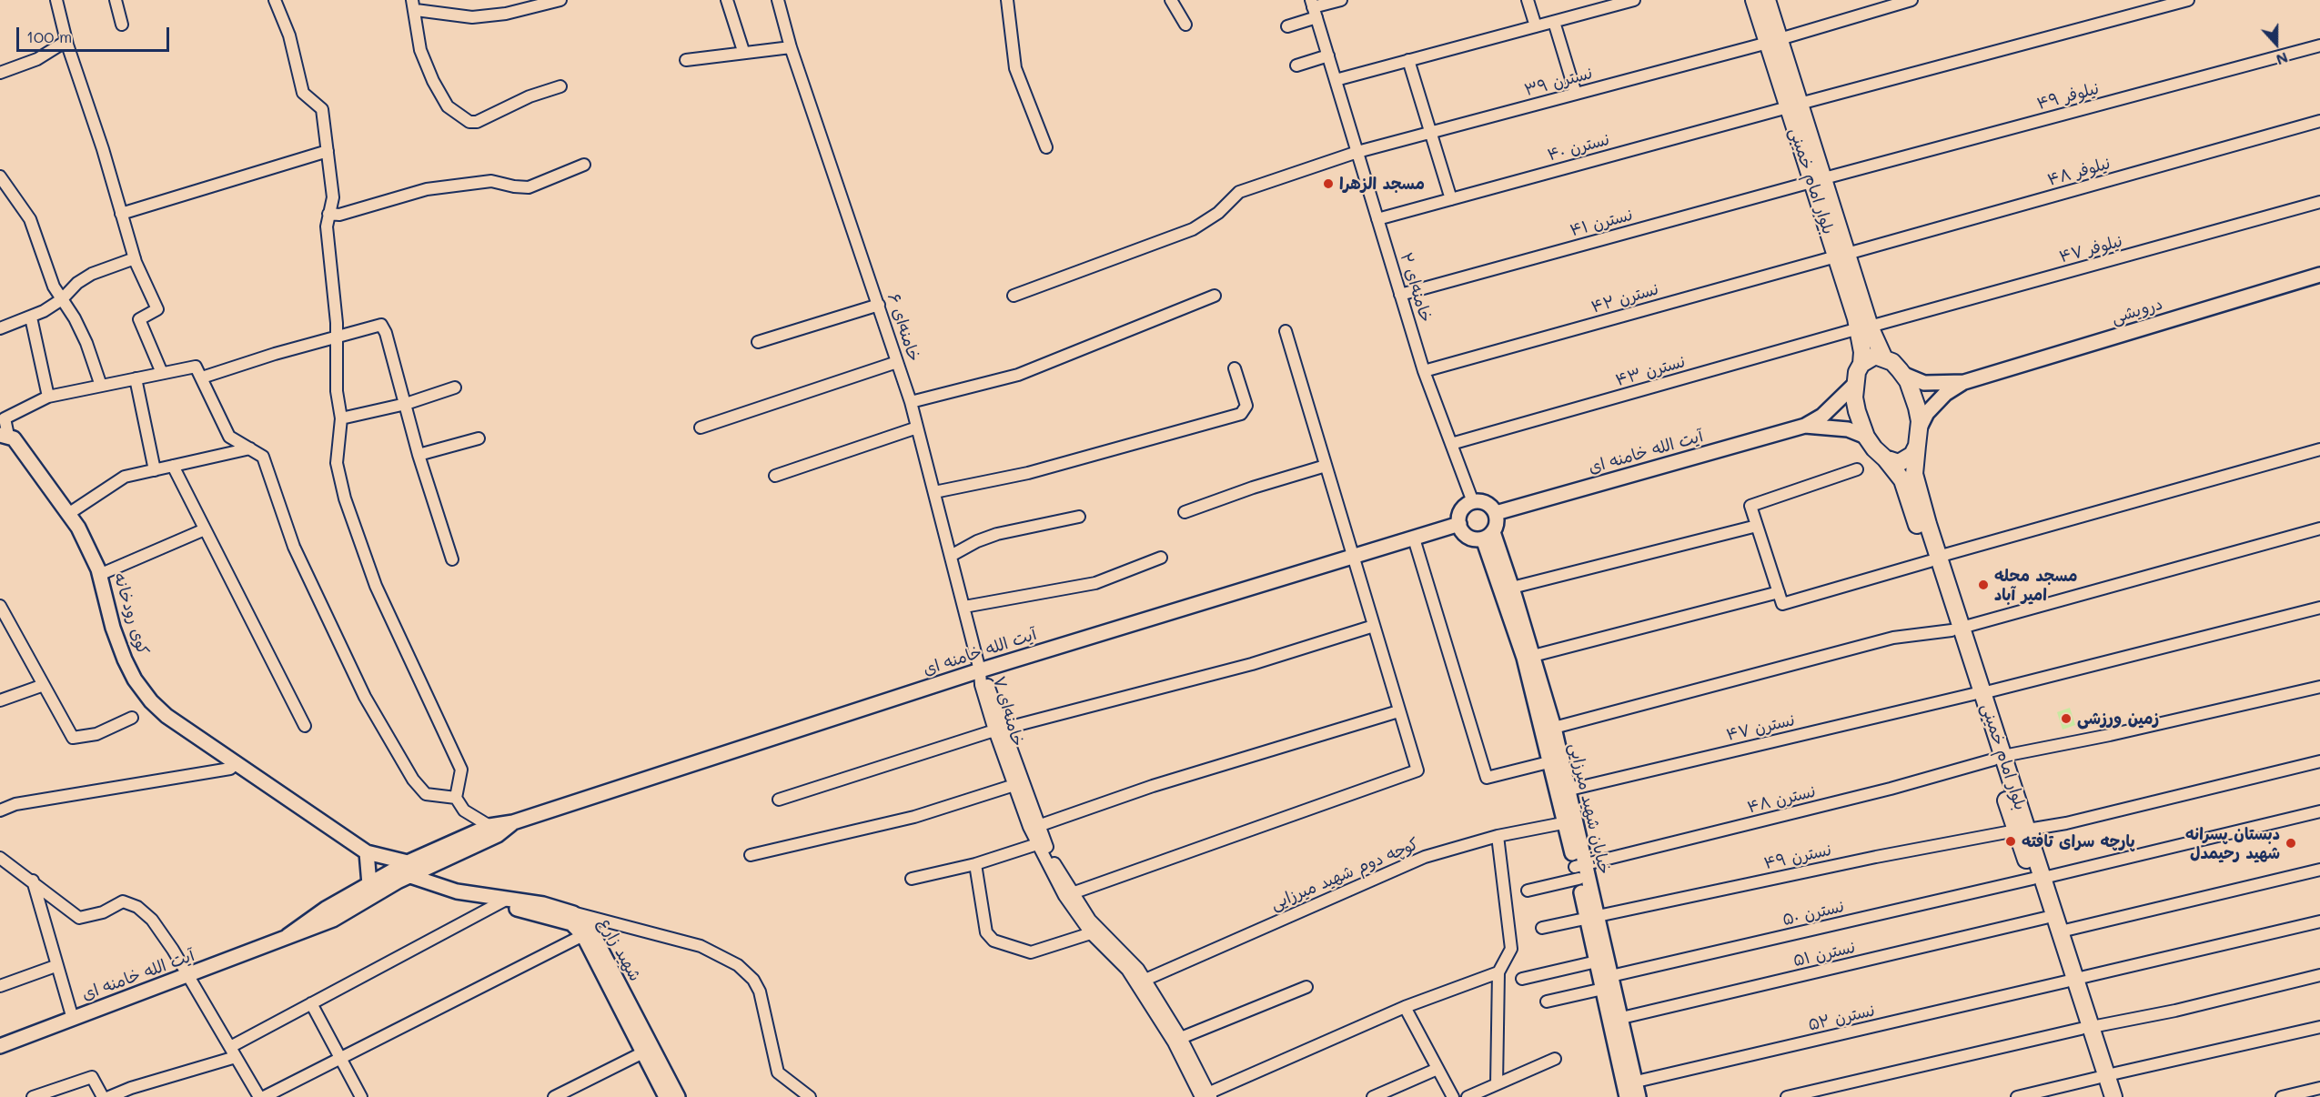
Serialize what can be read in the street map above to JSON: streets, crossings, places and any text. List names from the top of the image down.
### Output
{
  "streets": {
    "main road": ["بلوار امام خمینی"],
    "street": [
      "نسترن ۳۹",
      "نیلوفر ۴۹",
      "نسترن ۴۰",
      "نیلوفر ۴۸",
      "نسترن ۴۱",
      "نیلوفر ۴۷",
      "خامنه‌ای ۲",
      "نسترن ۴۲",
      "درویشی",
      "خامنه‌ای ۶",
      "نسترن ۴۳",
      "آیت الله خامنه ای",
      "کوی رودخانه",
      "خامنه‌ای ۷",
      "نسترن ۴۷",
      "نسترن ۴۸",
      "خیابان شهید میرزایی",
      "نسترن ۴۹",
      "کوچه دوم شهید میرزایی",
      "نسترن ۵۰",
      "شهید زارع",
      "نسترن ۵۱",
      "نسترن ۵۲"
    ]
  },
  "crossings": [
    ["نسترن ۳۹", "بلوار امام خمینی"],
    ["نسترن ۳۹", "خامنه‌ای ۲"],
    ["نیلوفر ۴۹", "بلوار امام خمینی"],
    ["نیلوفر ۴۹", "نسترن ۴۱"],
    ["نسترن ۴۰", "بلوار امام خمینی"],
    ["نسترن ۴۰", "خامنه‌ای ۲"],
    ["نیلوفر ۴۸", "بلوار امام خمینی"],
    ["نیلوفر ۴۸", "نسترن ۴۲"],
    ["بلوار امام خمینی", "نسترن ۴۱"],
    ["بلوار امام خمینی", "نیلوفر ۴۷"],
    ["بلوار امام خمینی", "نسترن ۴۲"],
    ["بلوار امام خمینی", "نسترن ۴۳"],
    ["بلوار امام خمینی", "نسترن ۴۷"],
    ["بلوار امام خمینی", "نسترن ۴۸"],
    ["بلوار امام خمینی", "نسترن ۴۹"],
    ["بلوار امام خمینی", "نسترن ۵۰"],
    ["بلوار امام خمینی", "نسترن ۵۱"],
    ["بلوار امام خمینی", "نسترن ۵۲"],
    ["نسترن ۴۱", "خامنه‌ای ۲"],
    ["نیلوفر ۴۷", "نسترن ۴۳"],
    ["خامنه‌ای ۲", "نسترن ۴۲"],
    ["خامنه‌ای ۲", "نسترن ۴۳"],
    ["خامنه‌ای ۲", "آیت الله خامنه ای"],
    ["خامنه‌ای ۲", "خیابان شهید میرزایی"],
    ["خامنه‌ای ۶", "آیت الله خامنه ای"],
    ["خامنه‌ای ۶", "خامنه‌ای ۷"],
    ["آیت الله خامنه ای", "خامنه‌ای ۷"],
    ["آیت الله خامنه ای", "خیابان شهید میرزایی"],
    ["آیت الله خامنه ای", "شهید زارع"],
    ["کوی رودخانه", "شهید زارع"],
    ["خامنه‌ای ۷", "کوچه دوم شهید میرزایی"],
    ["نسترن ۴۷", "خیابان شهید میرزایی"],
    ["نسترن ۴۸", "خیابان شهید میرزایی"],
    ["خیابان شهید میرزایی", "نسترن ۴۹"],
    ["خیابان شهید میرزایی", "کوچه دوم شهید میرزایی"],
    ["خیابان شهید میرزایی", "نسترن ۵۰"],
    ["خیابان شهید میرزایی", "نسترن ۵۱"],
    ["خیابان شهید میرزایی", "نسترن ۵۲"]
  ],
  "places": [
    "مسجد الزهرا",
    "مسجد محله امیر آباد",
    "زمین ورزشی",
    "پارچه سرای تافته",
    "دبستان پسرانه شهید رحیمدل"
  ],
  "scale_bar": "100 m",
  "north": "bottom"
}
